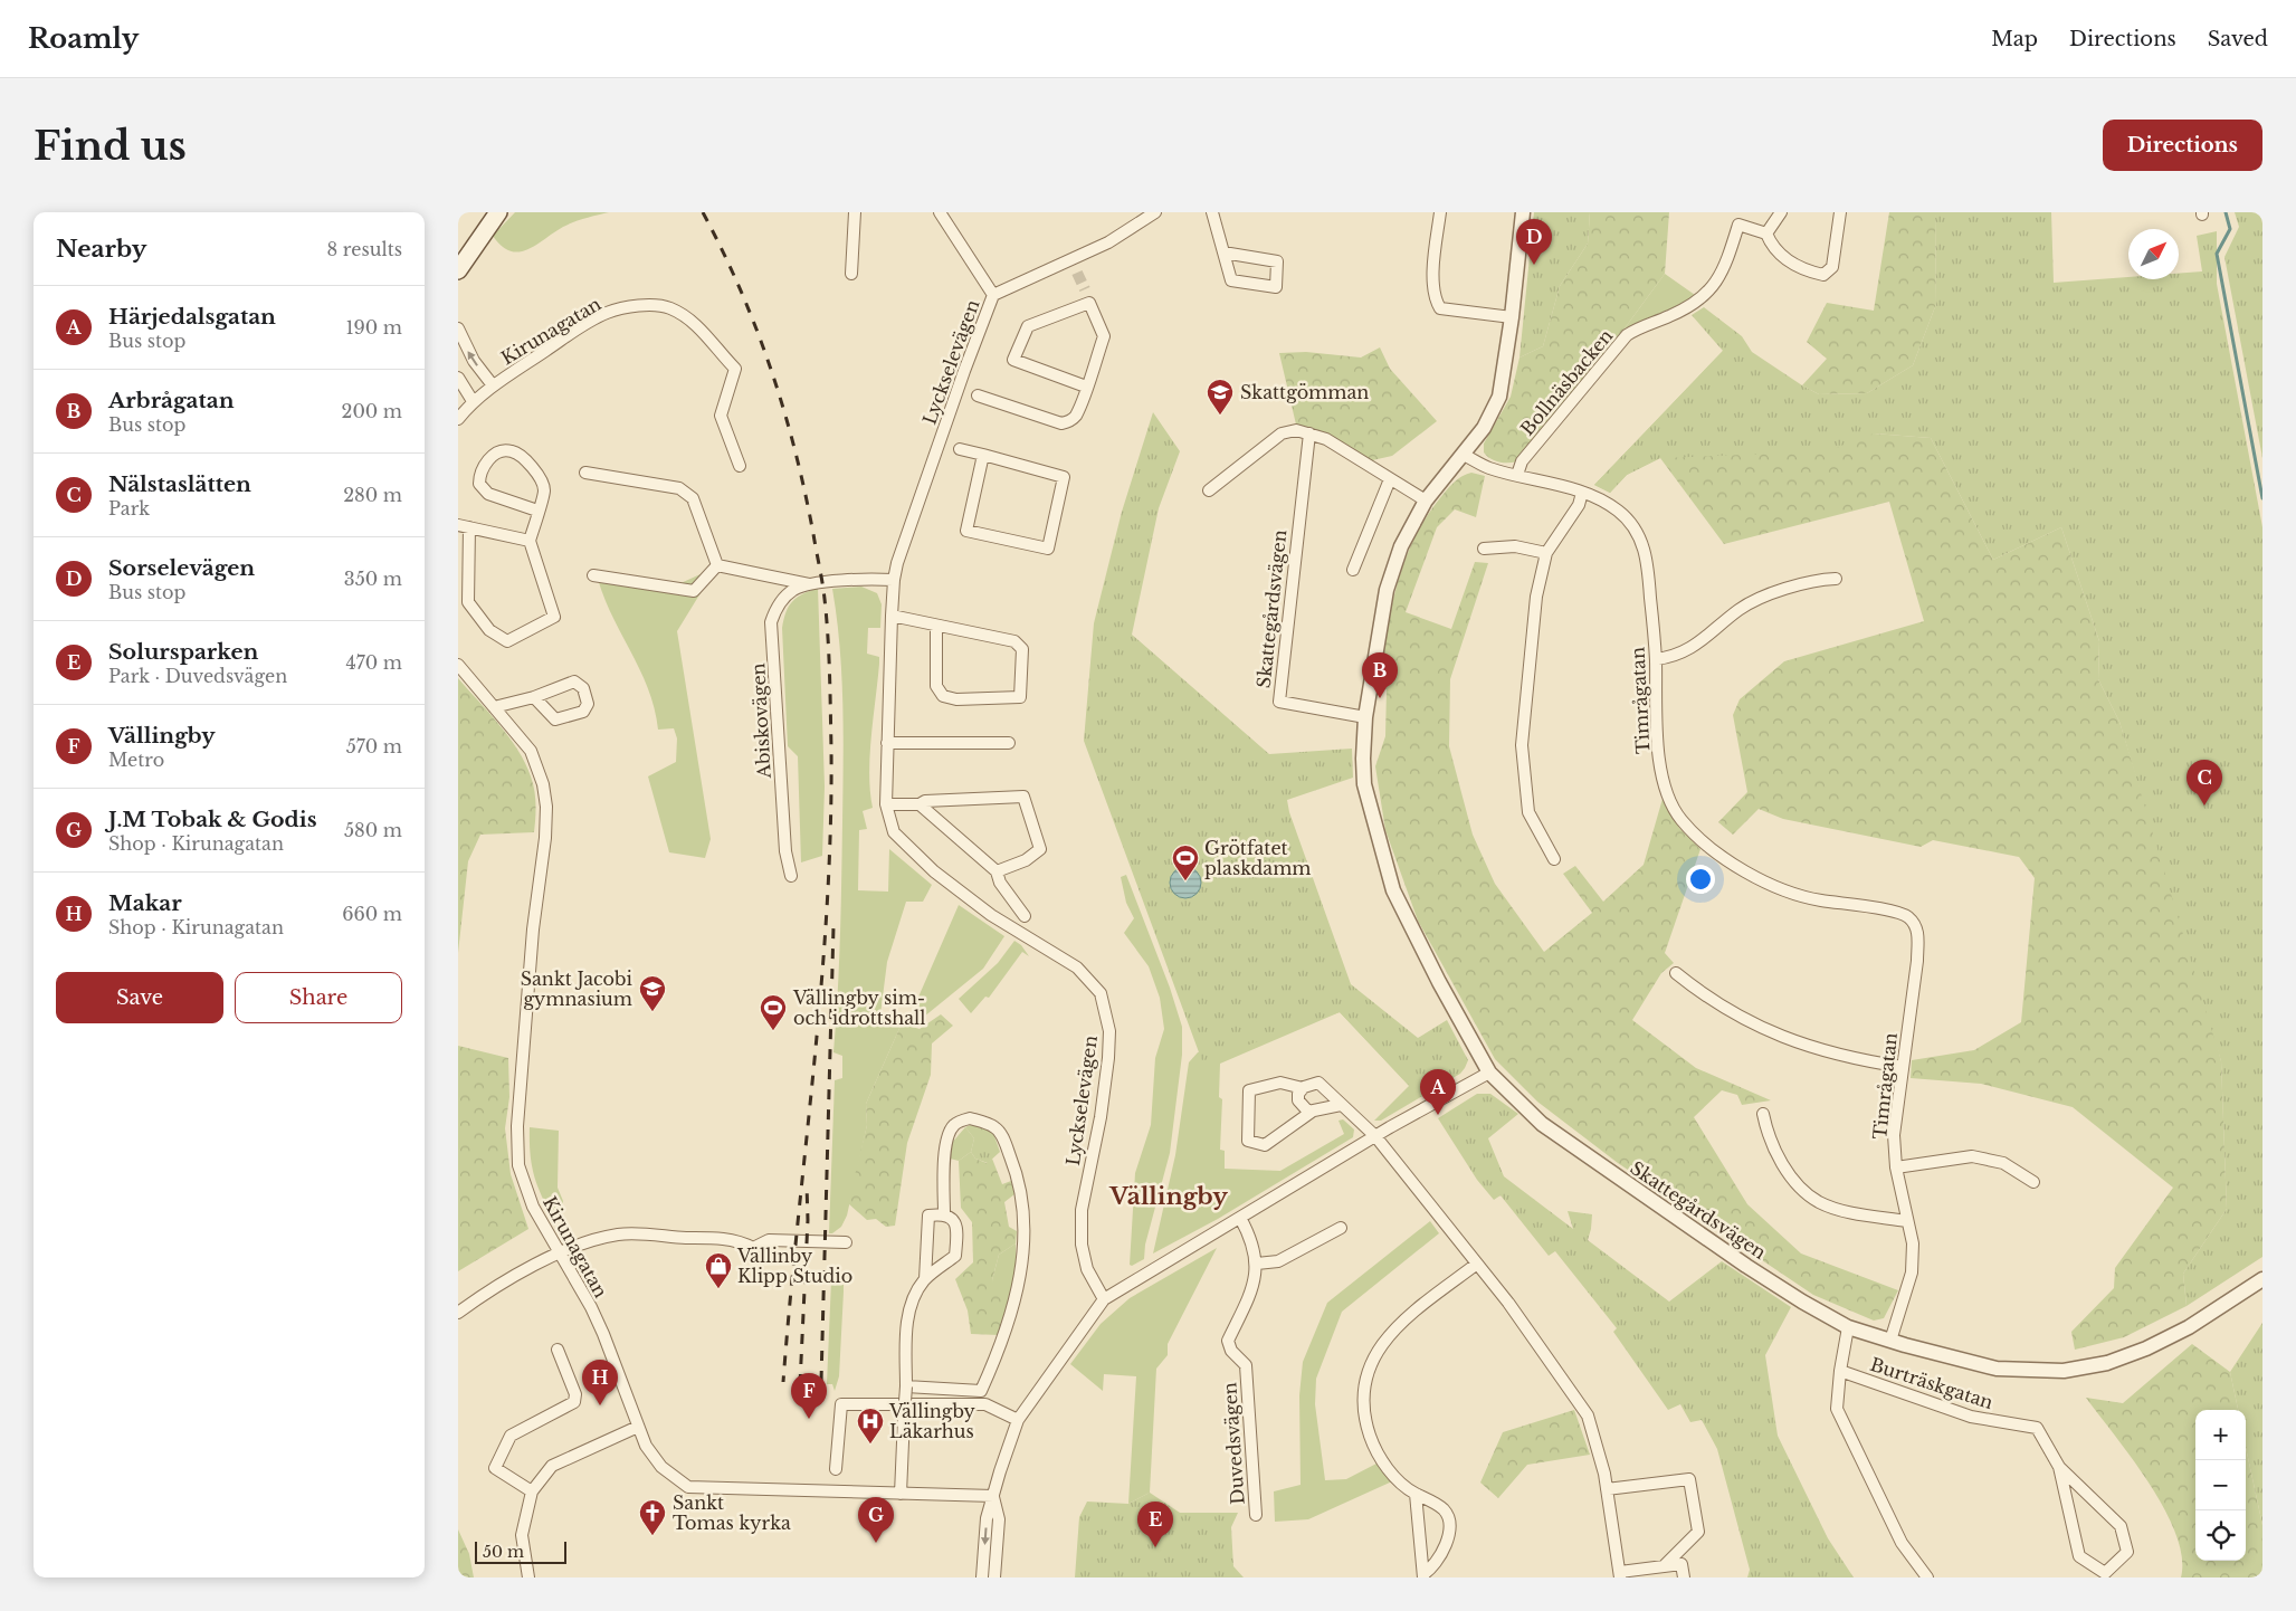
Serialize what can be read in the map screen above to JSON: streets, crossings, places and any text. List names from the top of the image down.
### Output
{
  "streets": {
    "street": [
      "Kirunagatan",
      "Lyckselevägen",
      "Bollnäsbacken",
      "Skattegårdsvägen",
      "Timrågatan",
      "Abiskovägen",
      "Burträskgatan",
      "Duvedsvägen"
    ]
  },
  "crossings": [
    ["Lyckselevägen", "Abiskovägen"],
    ["Bollnäsbacken", "Timrågatan"],
    ["Skattegårdsvägen", "Timrågatan"]
  ],
  "districts": ["Vällingby"],
  "places": {
    "school or university": ["Skattgömman", "Sankt Jacobi gymnasium"],
    "sports": ["Grötfatet plaskdamm", "Vällingby sim- och idrottshall"],
    "shop": ["Vällinby Klipp Studio"],
    "hospital": ["Vällingby Läkarhus"],
    "church": ["Sankt Tomas kyrka"]
  },
  "scale_bar": "50 m",
  "north": "top right",
  "page": {
    "header": "Roamly",
    "nav": ["Map", "Directions", "Saved"],
    "buttons": [
      "Directions",
      ["Save", "Share"]
    ],
    "title": "Find us",
    "heading": ["Nearby", "8 results"],
    "pins": [
      "D",
      "B",
      "C",
      "A",
      "H",
      "F",
      "G",
      "E"
    ],
    "list": [
      {
        "mark": "A",
        "name": "Härjedalsgatan",
        "note": "Bus stop",
        "value": "190 m"
      },
      {
        "mark": "B",
        "name": "Arbrågatan",
        "note": "Bus stop",
        "value": "200 m"
      },
      {
        "mark": "C",
        "name": "Nälstaslätten",
        "note": "Park",
        "value": "280 m"
      },
      {
        "mark": "D",
        "name": "Sorselevägen",
        "note": "Bus stop",
        "value": "350 m"
      },
      {
        "mark": "E",
        "name": "Solursparken",
        "note": "Park · Duvedsvägen",
        "value": "470 m"
      },
      {
        "mark": "F",
        "name": "Vällingby",
        "note": "Metro",
        "value": "570 m"
      },
      {
        "mark": "G",
        "name": "J.M Tobak & Godis",
        "note": "Shop · Kirunagatan",
        "value": "580 m"
      },
      {
        "mark": "H",
        "name": "Makar",
        "note": "Shop · Kirunagatan",
        "value": "660 m"
      }
    ],
    "map_buttons": ["+", "−"],
    "scale": "50 m"
  }
}
